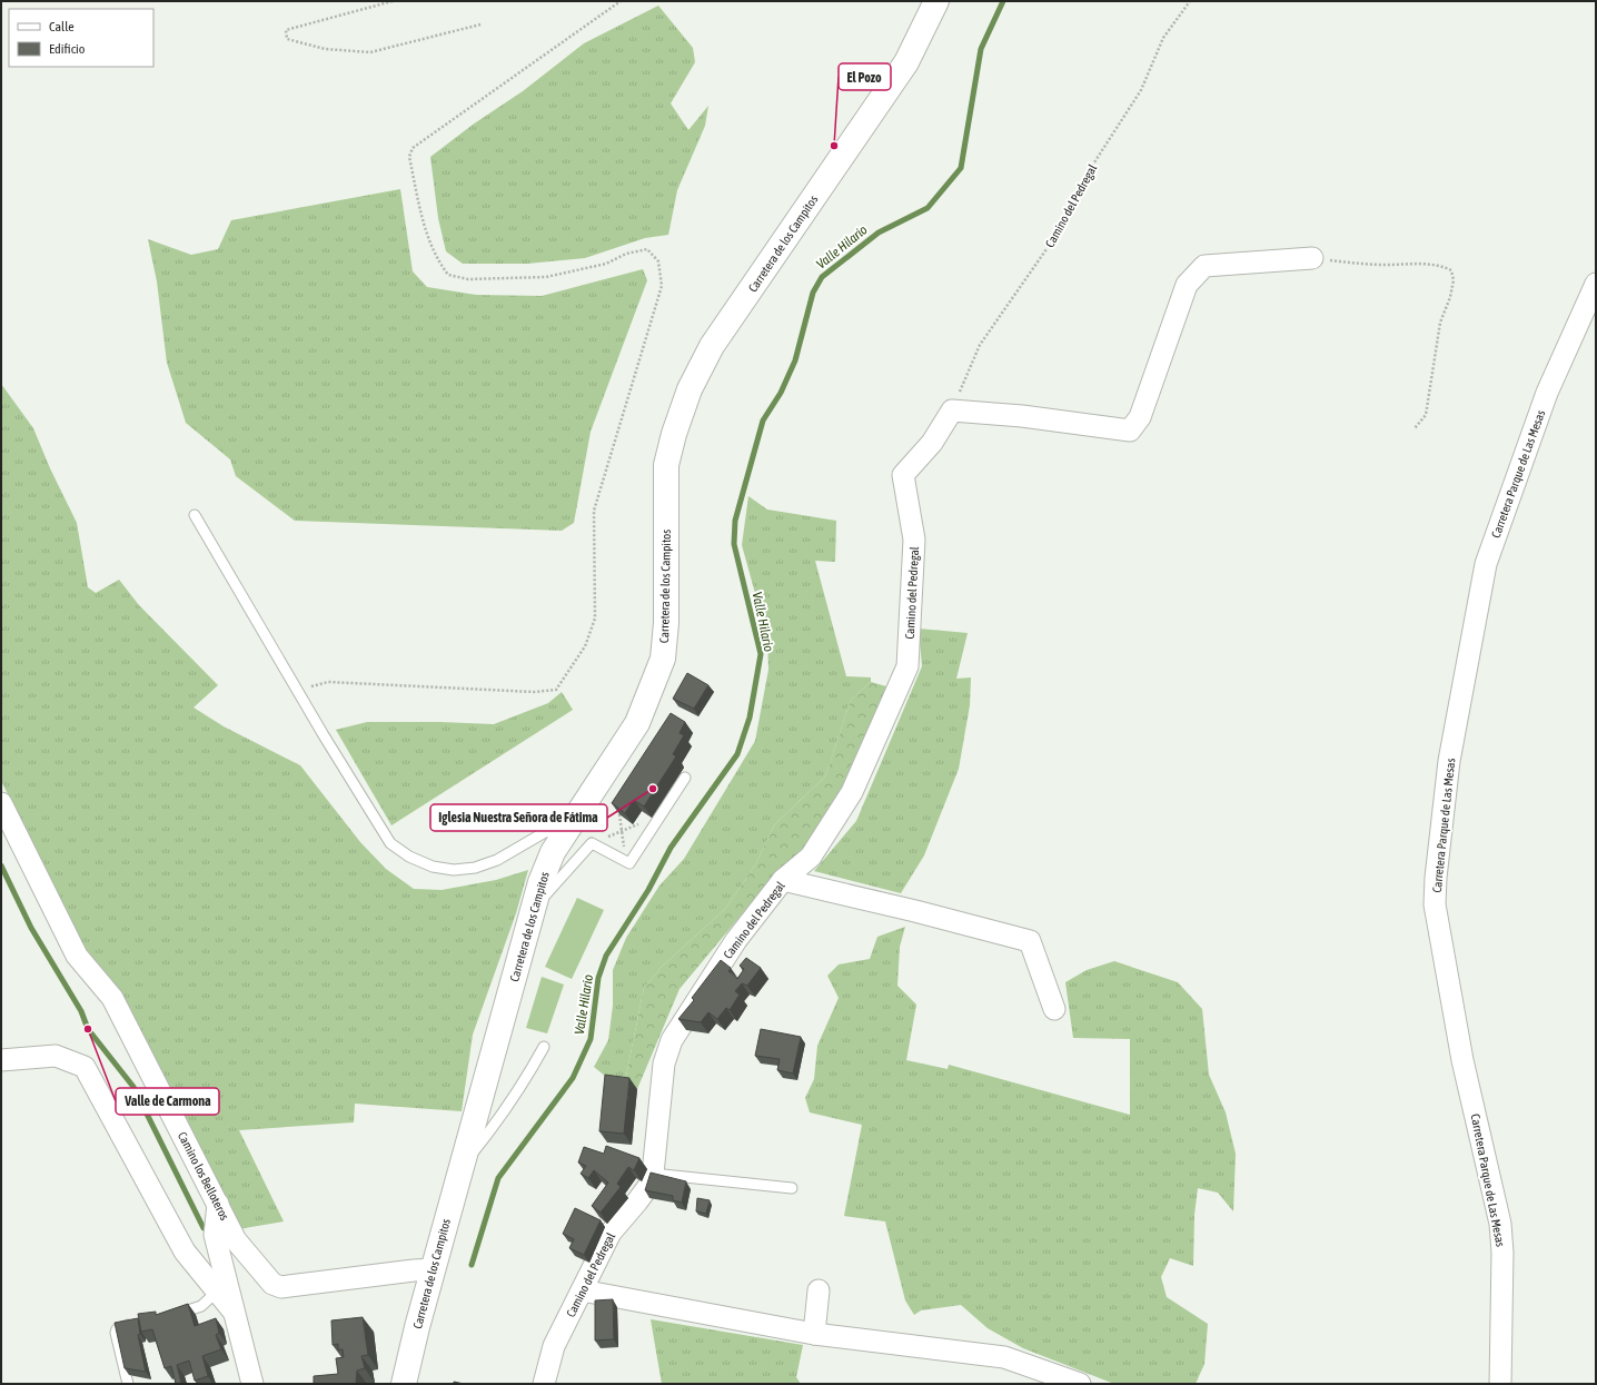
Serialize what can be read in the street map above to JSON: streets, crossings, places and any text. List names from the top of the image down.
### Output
{
  "streets": {
    "main road": ["Carretera de los Campitos"],
    "street": ["Camino del Pedregal", "Carretera Parque de Las Mesas", "Camino los Belloteros"]
  },
  "crossings": [
    ["Carretera de los Campitos", "Camino los Belloteros"]
  ],
  "water": ["Valle Hilario"],
  "places": ["El Pozo", "Iglesia Nuestra Señora de Fátima", "Valle de Carmona"],
  "legend": ["Calle", "Edificio"]
}
